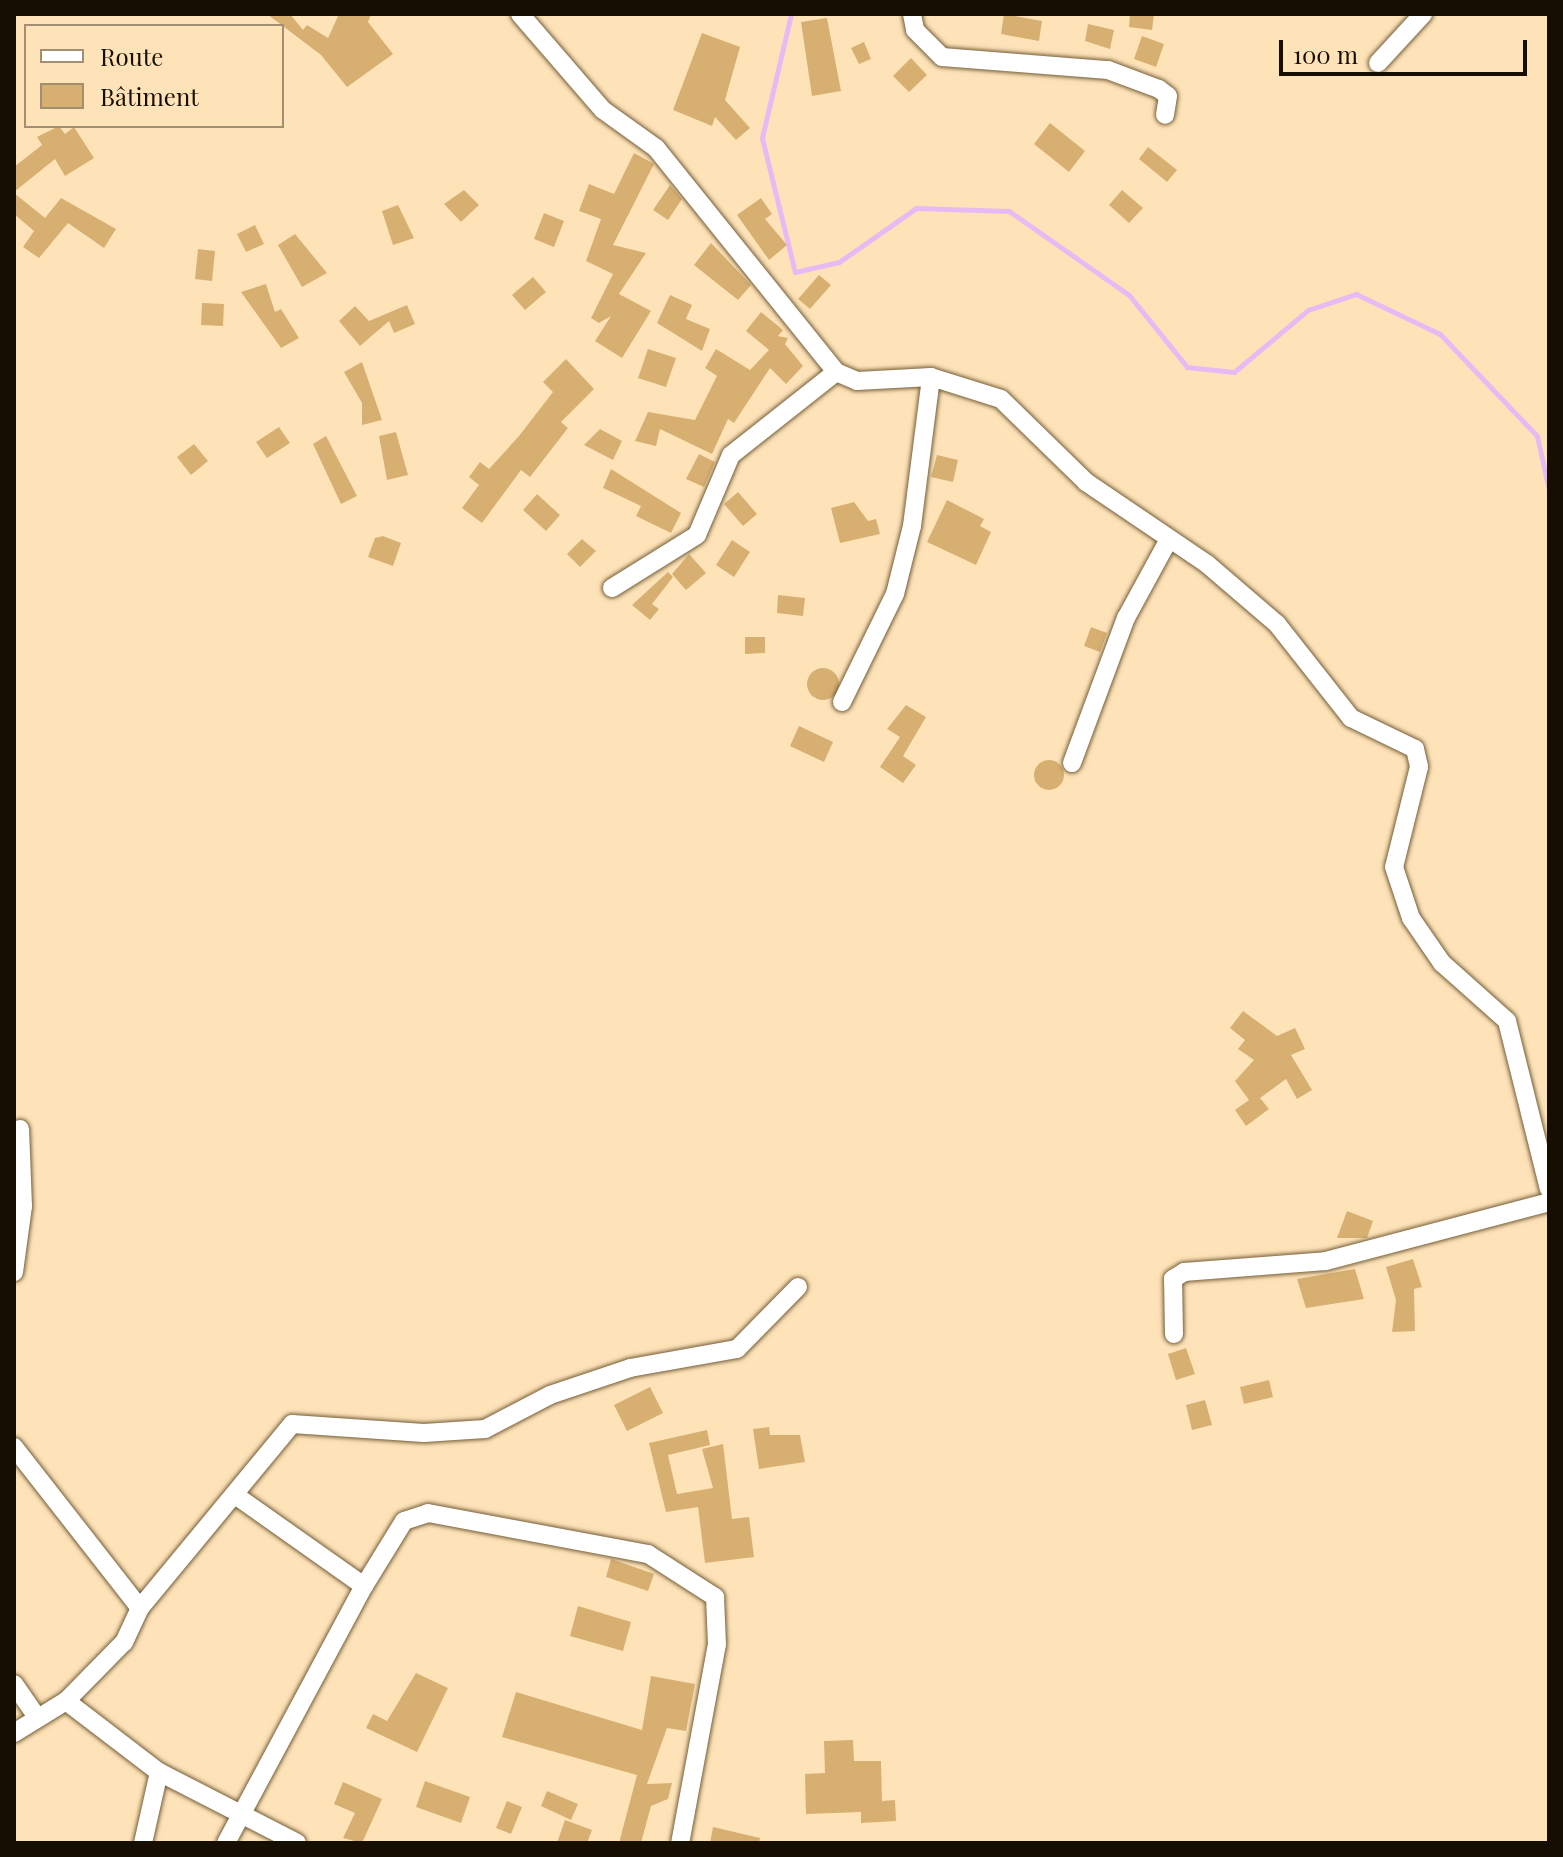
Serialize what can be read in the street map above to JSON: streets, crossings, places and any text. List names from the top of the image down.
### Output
{
  "legend": ["Route", "Bâtiment"],
  "scale_bar": "100 m"
}
